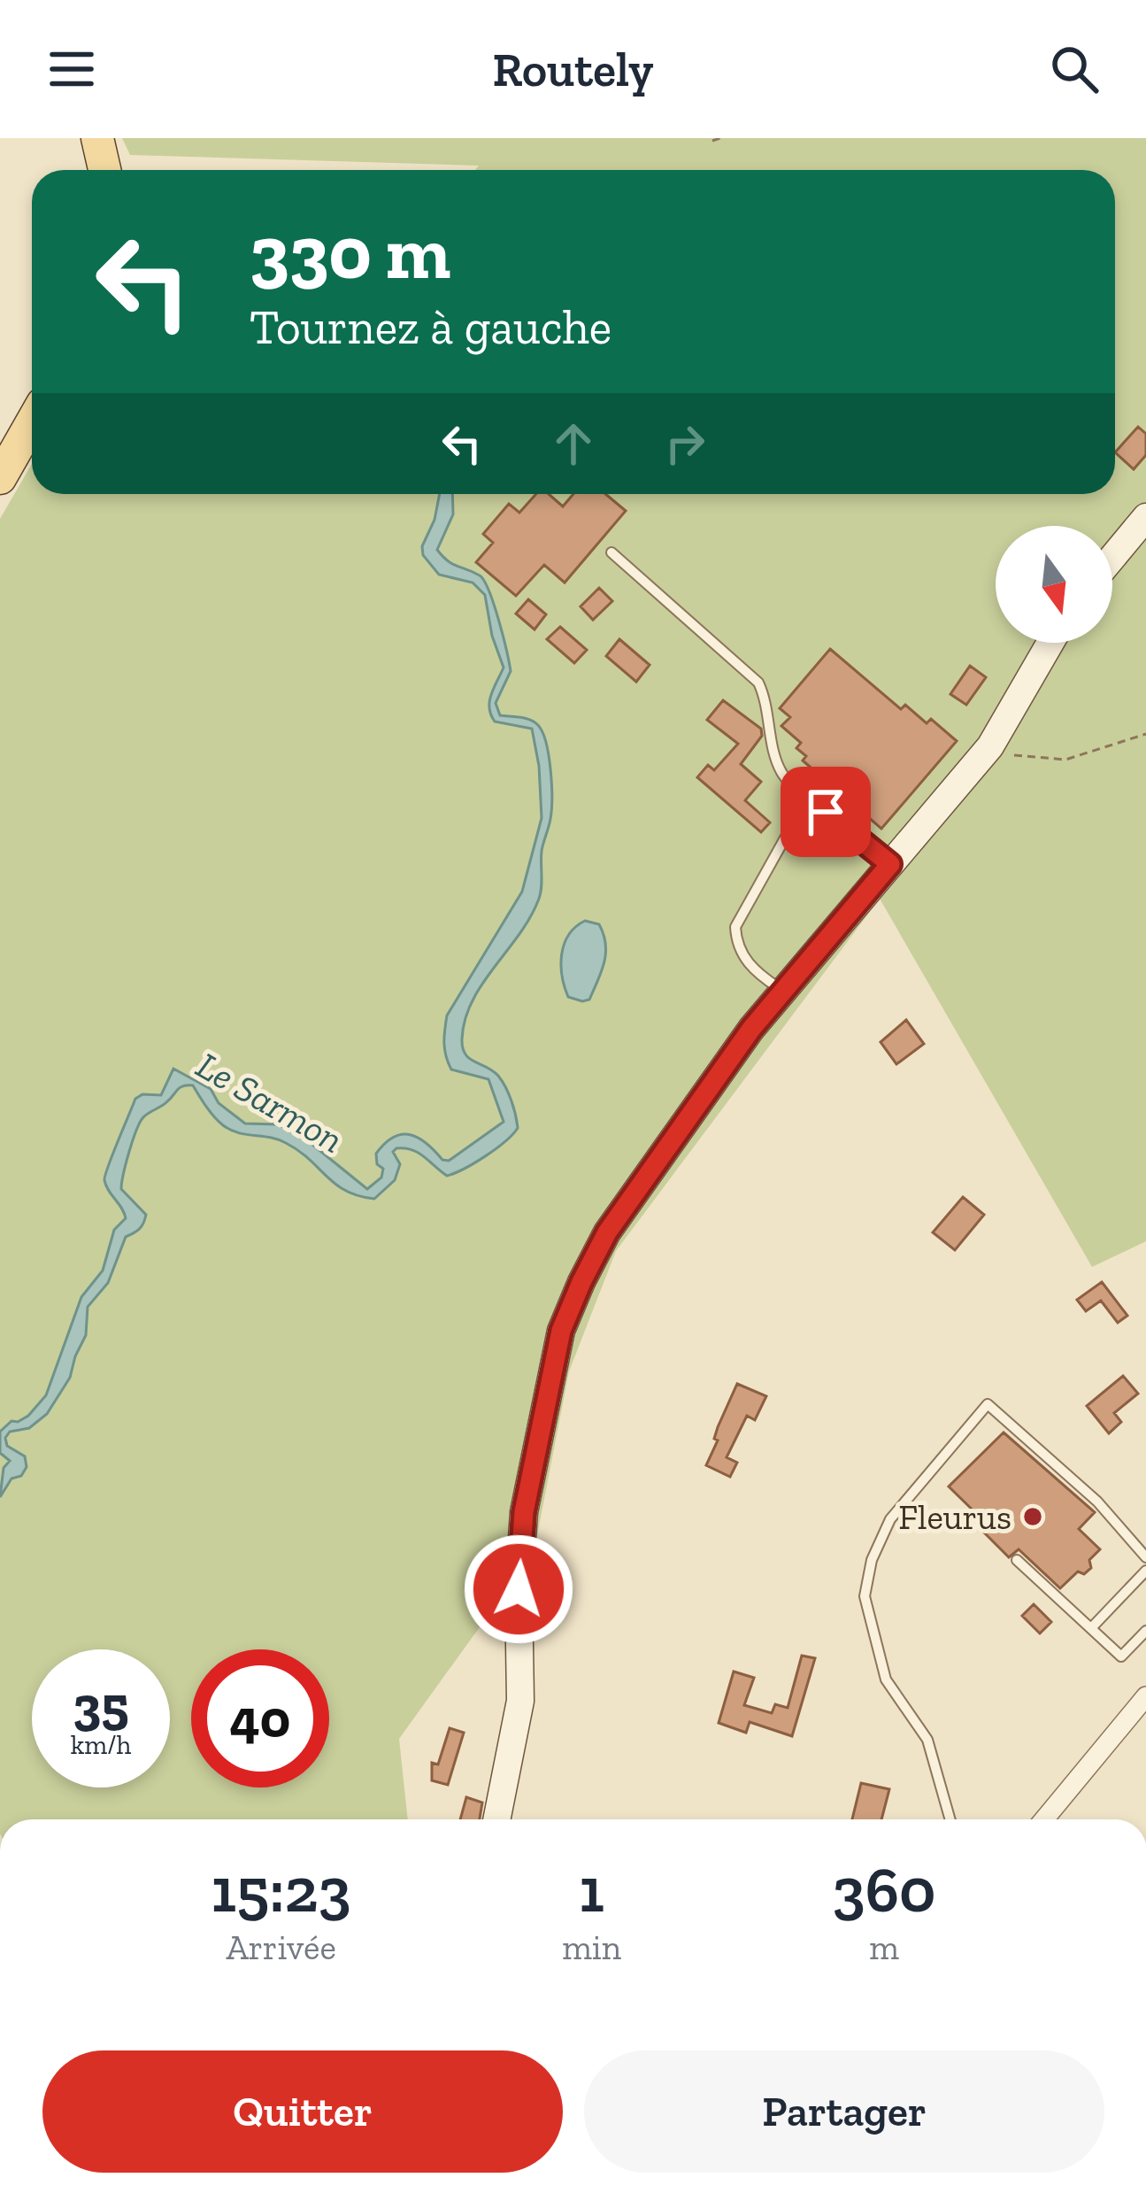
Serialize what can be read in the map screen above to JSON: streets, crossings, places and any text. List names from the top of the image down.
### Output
{
  "water": ["Le Sarmon"],
  "places": ["Fleurus"],
  "north": "bottom",
  "page": {
    "header": "Routely",
    "turn": ["330 m", "Tournez à gauche"],
    "speed": "35 km/h",
    "limit": "40",
    "eta": [
      "15:23",
      "Arrivée",
      "1",
      "min",
      "360",
      "m"
    ],
    "buttons": ["Quitter", "Partager"]
  }
}
